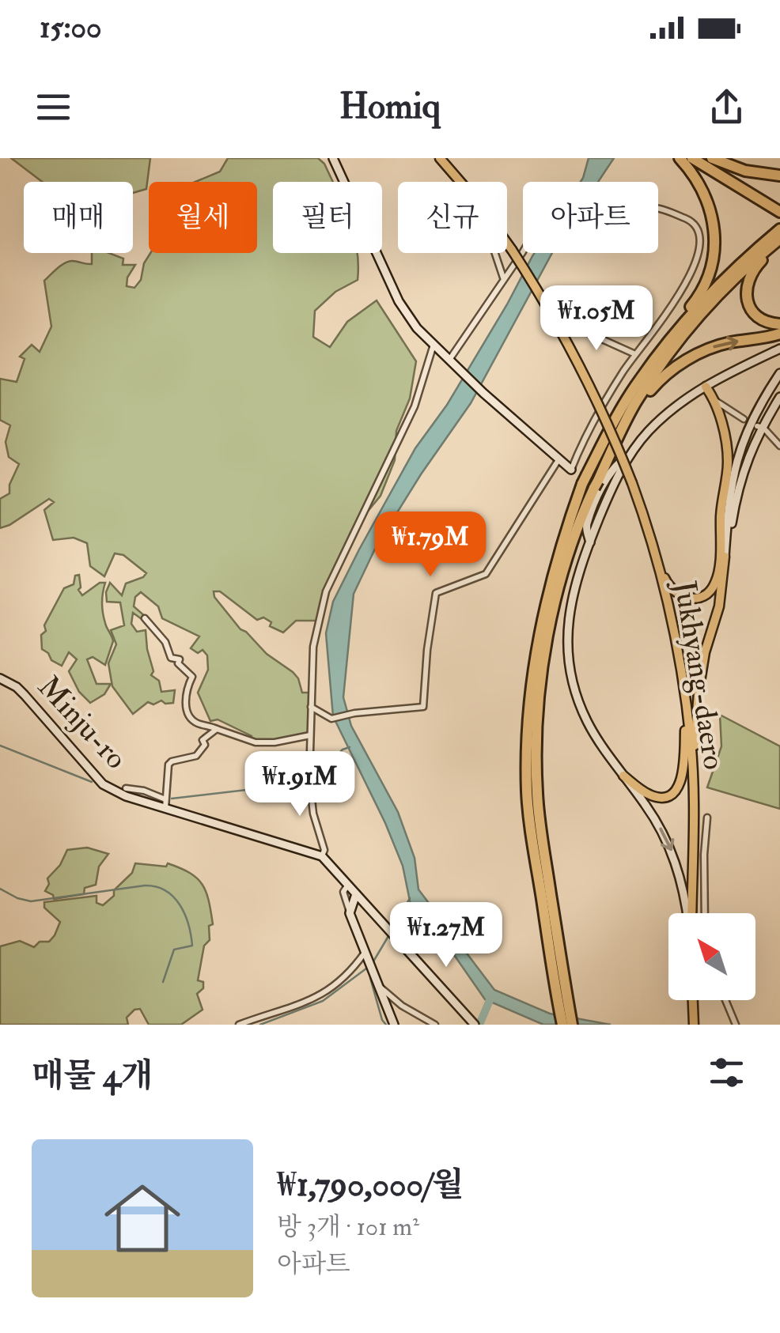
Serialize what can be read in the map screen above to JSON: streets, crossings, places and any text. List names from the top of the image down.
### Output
{
  "streets": {
    "main road": ["Jukhyang-daero", "Minju-ro"]
  },
  "north": "top left",
  "page": {
    "status": "15:00",
    "header": "Homiq",
    "chip": [
      "매매",
      "월세",
      "필터",
      "신규",
      "아파트"
    ],
    "price": [
      "₩1.05M",
      "₩1.79M",
      "₩1.91M",
      "₩1.27M"
    ],
    "heading": "매물 4개",
    "list": [
      {
        "name": "₩1,790,000/월",
        "note": "방 3개 · 101 m² · 아파트"
      }
    ]
  }
}
